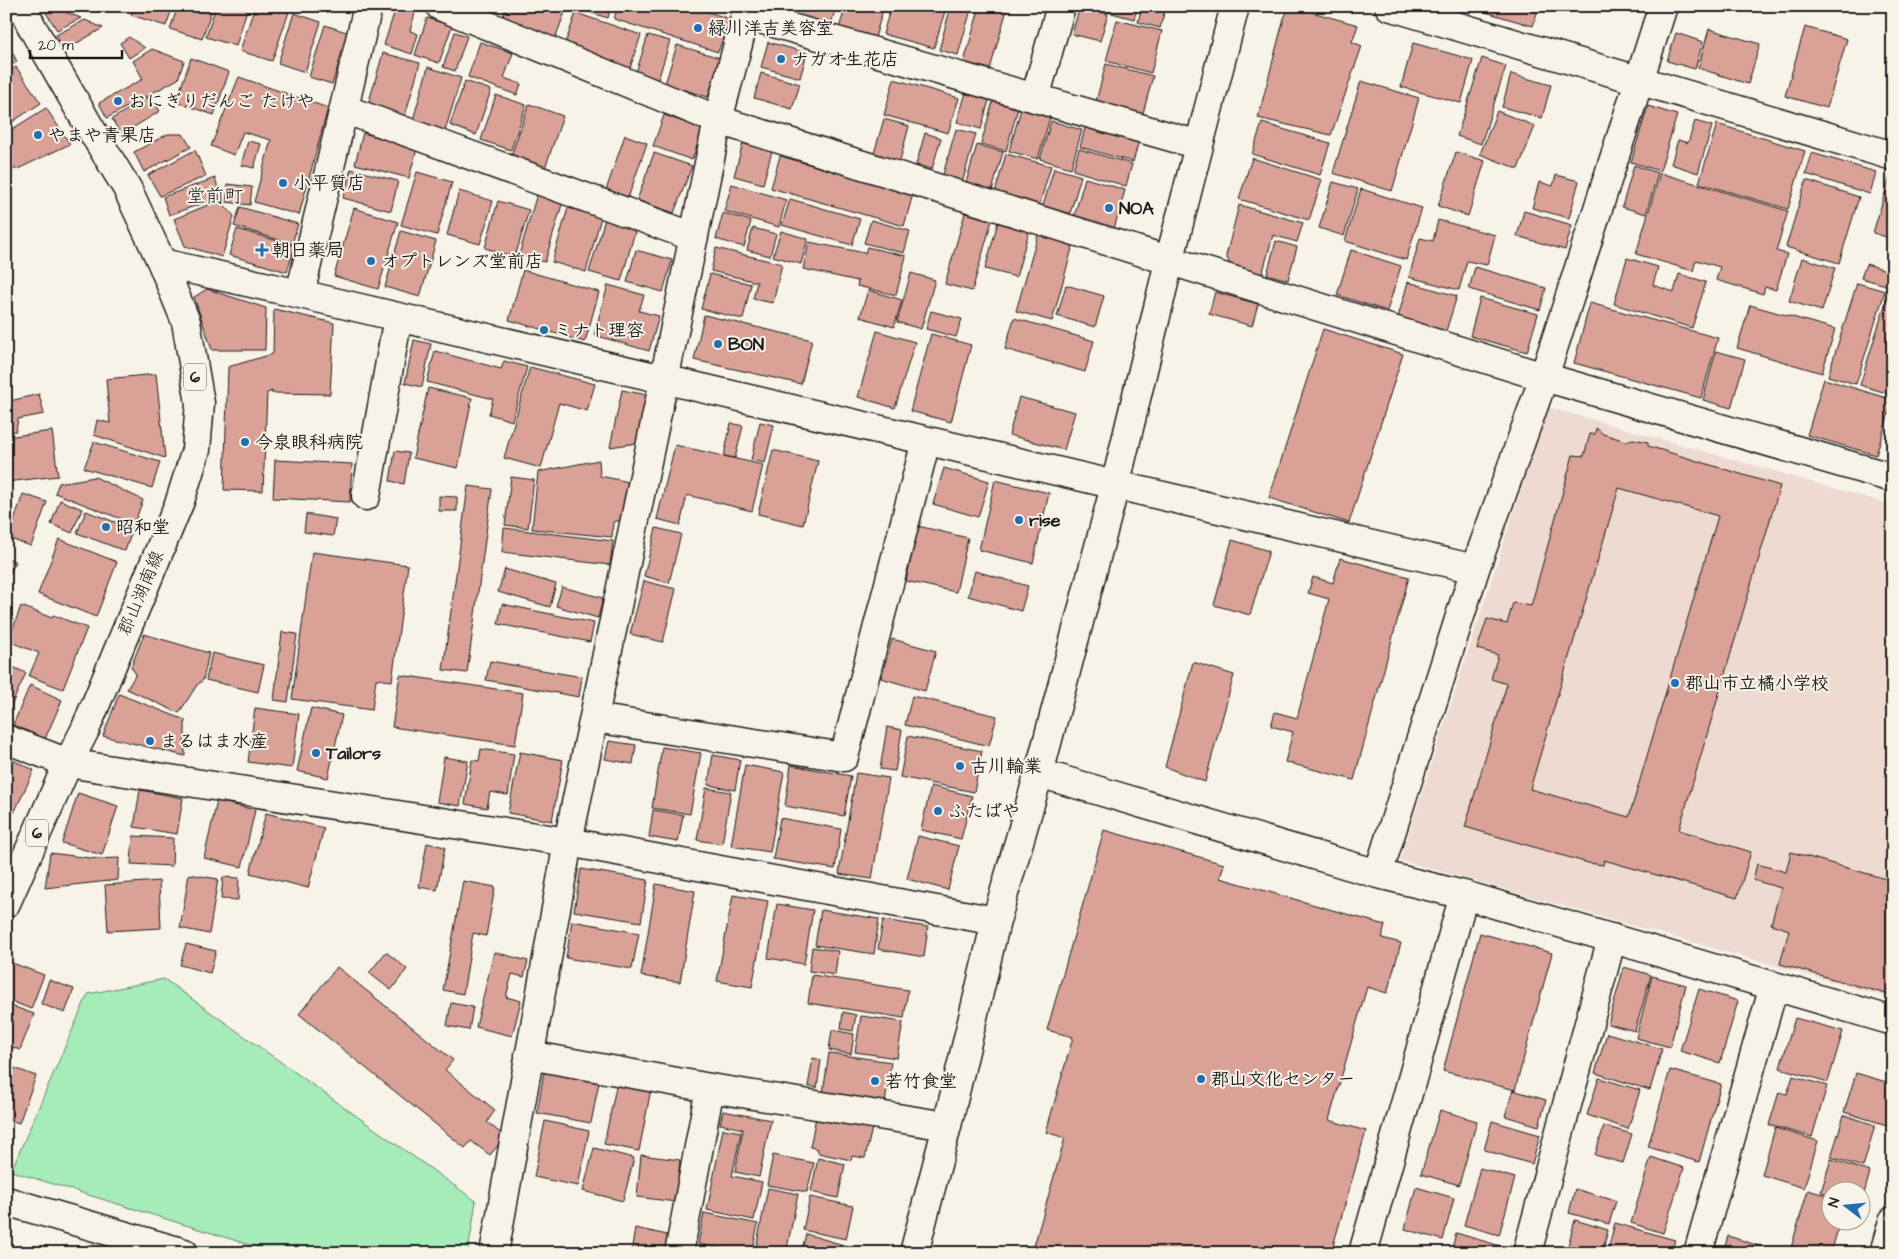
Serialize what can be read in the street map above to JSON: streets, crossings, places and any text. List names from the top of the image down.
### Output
{
  "streets": {
    "street": ["6", "郡山湖南線"]
  },
  "districts": ["堂前町"],
  "places": {
    "other": [
      "緑川洋吉美容室",
      "ナガオ生花店",
      "おにぎりだんご たけや",
      "やまや青果店",
      "小平質店",
      "NOA",
      "オプトレンズ堂前店",
      "ミナト理容",
      "BON",
      "今泉眼科病院",
      "rise",
      "昭和堂",
      "郡山市立橘小学校",
      "まるはま水産",
      "Tailors",
      "古川輪業",
      "ふたばや",
      "郡山文化センター",
      "若竹食堂"
    ],
    "health": ["朝日薬局"]
  },
  "scale_bar": "20 m",
  "north": "left"
}
